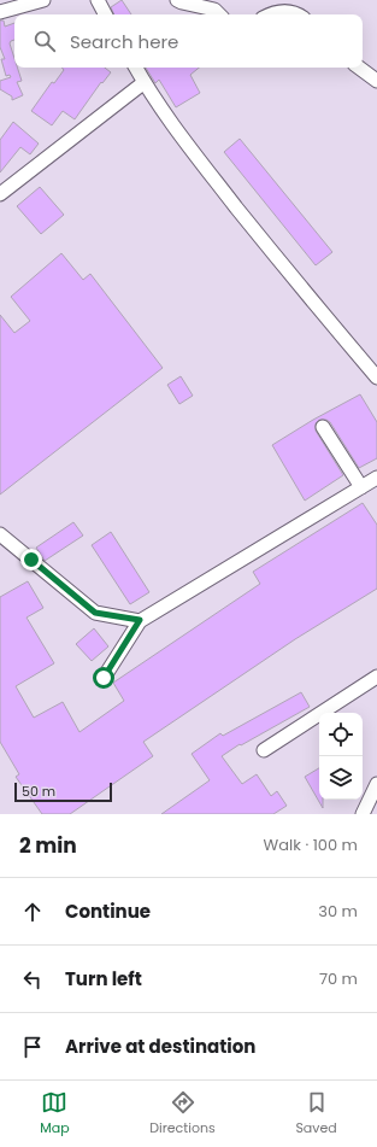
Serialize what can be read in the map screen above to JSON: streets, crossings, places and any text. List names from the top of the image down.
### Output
{
  "scale_bar": "50 m",
  "page": {
    "search": "Search here",
    "scale": "50 m",
    "heading": ["2 min", "Walk · 100 m"],
    "list": [
      ["Continue", "30 m"],
      ["Turn left", "70 m"],
      "Arrive at destination"
    ],
    "nav": ["Map", "Directions", "Saved"]
  }
}
